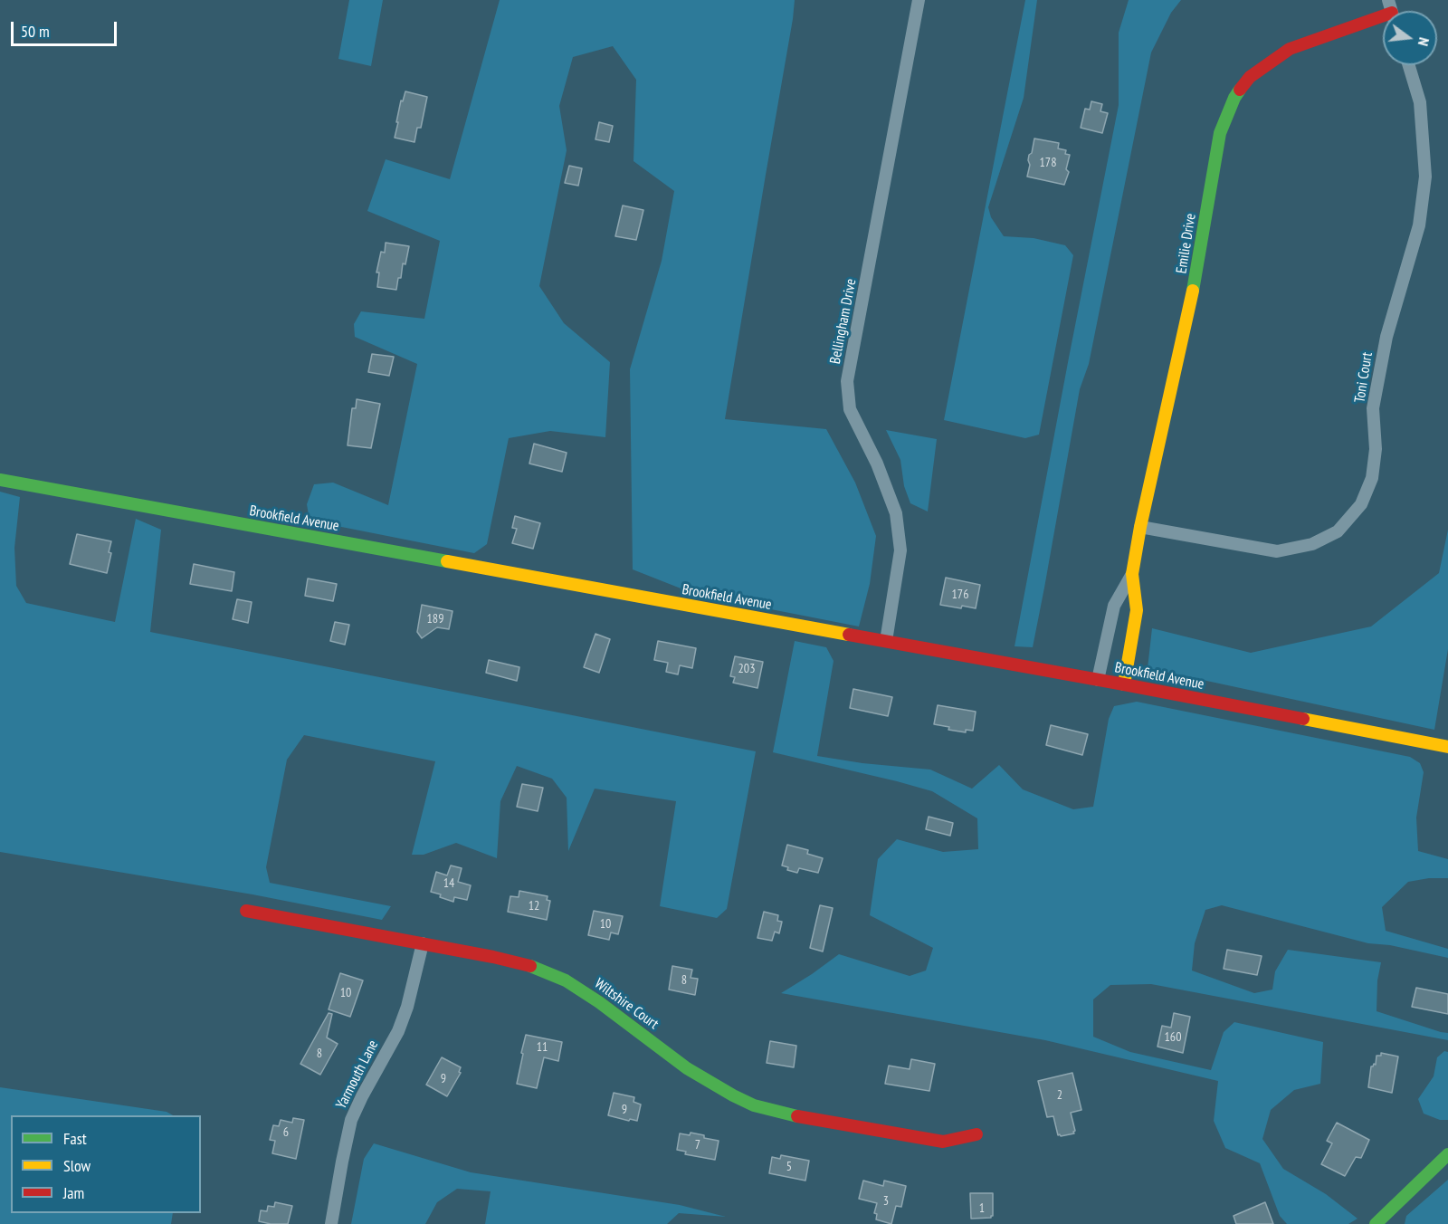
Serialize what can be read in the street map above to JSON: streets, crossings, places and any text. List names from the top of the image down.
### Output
{
  "streets": {
    "main road": ["Emilie Drive", "Brookfield Avenue", "Wiltshire Court"],
    "street": ["Bellingham Drive", "Toni Court", "Yarmouth Lane"]
  },
  "crossings": [
    ["Emilie Drive", "Toni Court"],
    ["Emilie Drive", "Brookfield Avenue"],
    ["Bellingham Drive", "Brookfield Avenue"],
    ["Wiltshire Court", "Yarmouth Lane"]
  ],
  "house_numbers": [
    "178",
    "176",
    "189",
    "203",
    "14",
    "12",
    "10",
    "8",
    "10",
    "160",
    "11",
    "8",
    "9",
    "2",
    "9",
    "6",
    "7",
    "5",
    "3",
    "1"
  ],
  "legend": ["Fast", "Slow", "Jam"],
  "scale_bar": "50 m",
  "north": "right"
}
